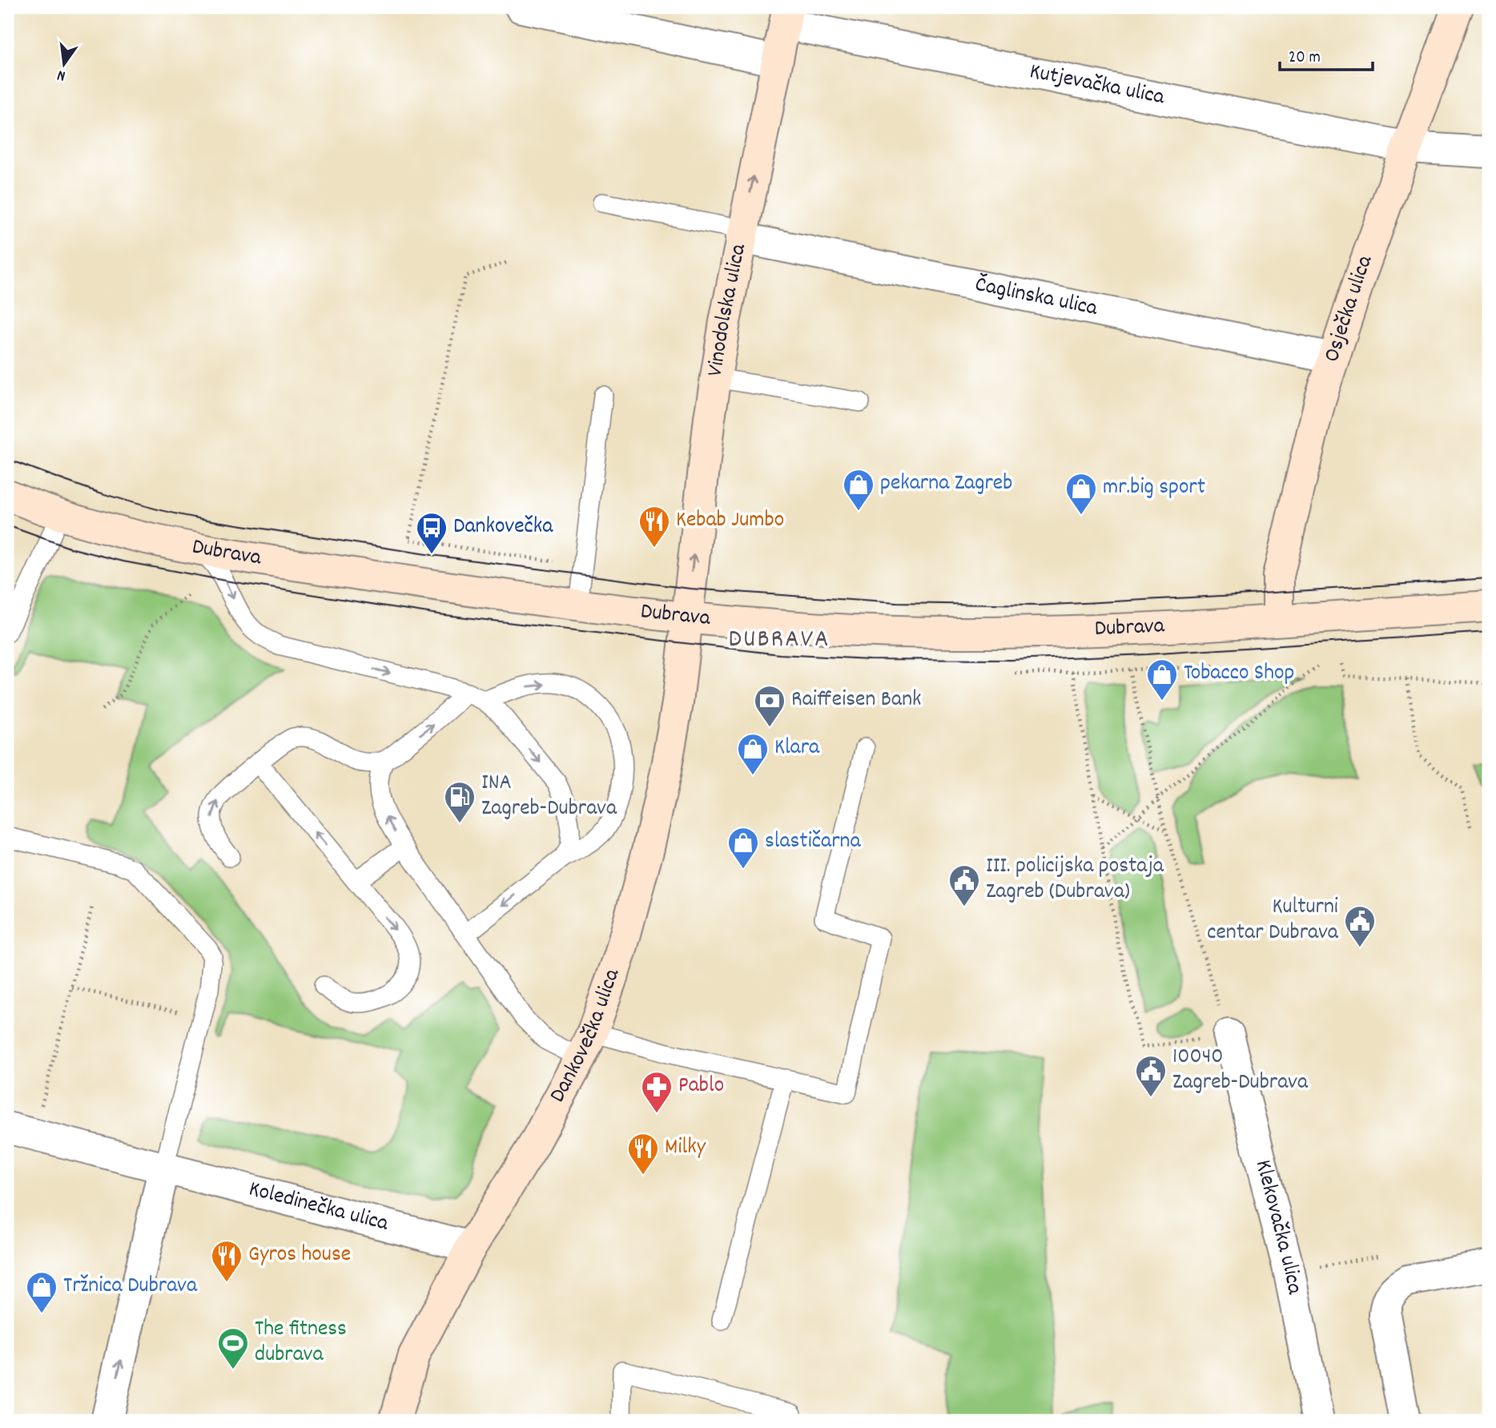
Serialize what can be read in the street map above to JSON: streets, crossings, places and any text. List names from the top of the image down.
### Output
{
  "streets": {
    "main road": [
      "Osječka ulica",
      "Vinodolska ulica",
      "Dubrava",
      "Dankovečka ulica"
    ],
    "street": [
      "Kutjevačka ulica",
      "Čaglinska ulica",
      "Koledinečka ulica",
      "Klekovačka ulica"
    ]
  },
  "crossings": [
    ["Kutjevačka ulica", "Osječka ulica"],
    ["Kutjevačka ulica", "Vinodolska ulica"],
    ["Čaglinska ulica", "Osječka ulica"],
    ["Čaglinska ulica", "Vinodolska ulica"],
    ["Osječka ulica", "Dubrava"],
    ["Vinodolska ulica", "Dubrava"],
    ["Vinodolska ulica", "Dankovečka ulica"],
    ["Dubrava", "Dankovečka ulica"],
    ["Dankovečka ulica", "Koledinečka ulica"]
  ],
  "one_way": ["Vinodolska ulica"],
  "districts": ["DUBRAVA"],
  "places": {
    "shop": [
      "pekarna Zagreb",
      "mr.big sport",
      "Tobacco Shop",
      "Klara",
      "slastičarna",
      "Tržnica Dubrava"
    ],
    "restaurant": ["Kebab Jumbo", "Milky", "Gyros house"],
    "bus stop": ["Dankovečka"],
    "bank": ["Raiffeisen Bank"],
    "fuel station": ["INA Zagreb-Dubrava"],
    "public building": ["III. policijska postaja Zagreb (Dubrava)", "Kulturni centar Dubrava", "10040 Zagreb-Dubrava"],
    "pharmacy": ["Pablo"],
    "sports": ["The fitness dubrava"]
  },
  "scale_bar": "20 m",
  "north": "bottom"
}
